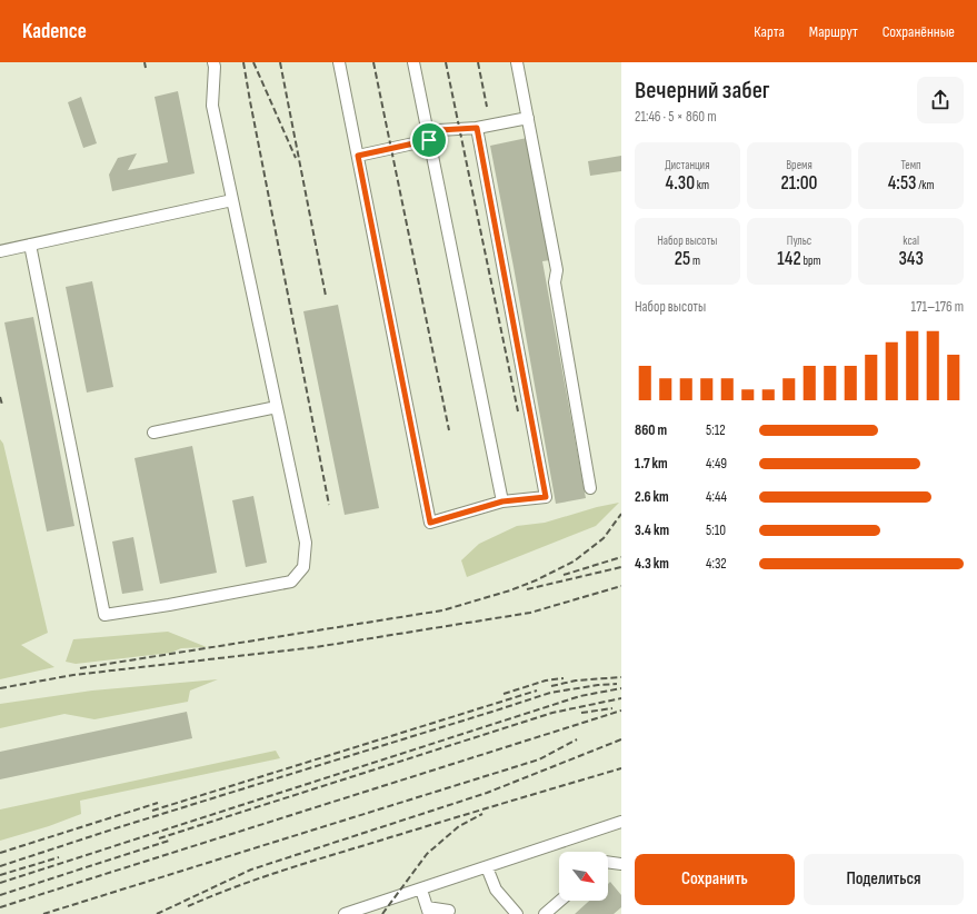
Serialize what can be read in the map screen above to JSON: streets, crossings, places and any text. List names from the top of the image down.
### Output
{
  "north": "bottom right",
  "page": {
    "header": "Kadence",
    "nav": ["Карта", "Маршрут", "Сохранённые"],
    "heading": ["Вечерний забег", "21:46 · 5 × 860 m"],
    "stats": [
      ["Дистанция", "4.30 km"],
      ["Время", "21:00"],
      ["Темп", "4:53 /km"],
      ["Набор высоты", "25 m"],
      ["Пульс", "142 bpm"],
      ["kcal", "343"]
    ],
    "chart": ["Набор высоты", "171–176 m"],
    "list": [
      {
        "name": "860 m",
        "note": "5:12"
      },
      {
        "name": "1.7 km",
        "note": "4:49"
      },
      {
        "name": "2.6 km",
        "note": "4:44"
      },
      {
        "name": "3.4 km",
        "note": "5:10"
      },
      {
        "name": "4.3 km",
        "note": "4:32"
      }
    ],
    "buttons": ["Сохранить", "Поделиться"]
  }
}
